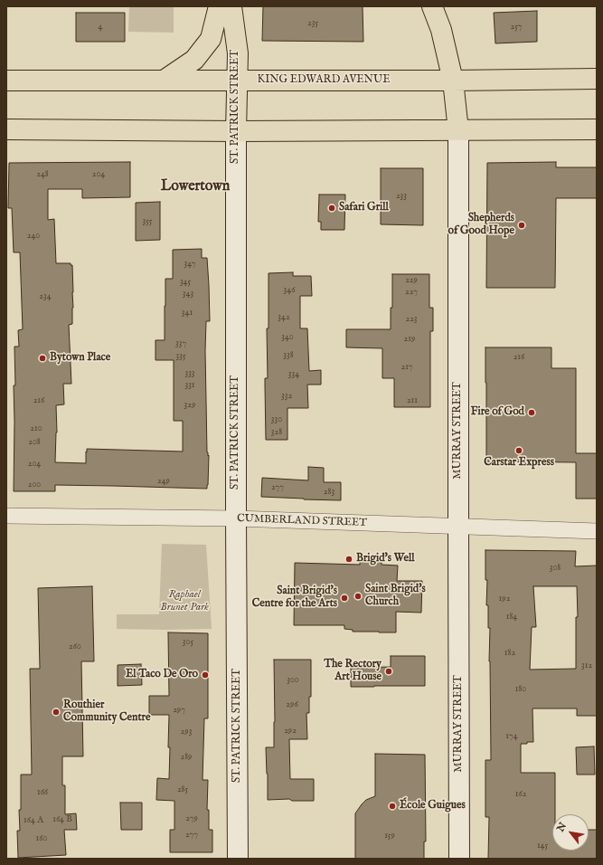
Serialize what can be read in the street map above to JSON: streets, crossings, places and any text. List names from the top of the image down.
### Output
{
  "streets": {
    "main road": ["KING EDWARD AVENUE", "ST. PATRICK STREET", "MURRAY STREET"],
    "street": ["CUMBERLAND STREET"]
  },
  "crossings": [
    ["KING EDWARD AVENUE", "ST. PATRICK STREET"],
    ["KING EDWARD AVENUE", "MURRAY STREET"],
    ["ST. PATRICK STREET", "CUMBERLAND STREET"],
    ["MURRAY STREET", "CUMBERLAND STREET"]
  ],
  "districts": ["Lowertown"],
  "parks": ["Raphael Brunet Park"],
  "places": [
    "Safari Grill",
    "Shepherds of Good Hope",
    "Bytown Place",
    "Fire of God",
    "Carstar Express",
    "Brigid's Well",
    "Saint Brigid's Church",
    "Saint Brigid's Centre for the Arts",
    "The Rectory Art House",
    "El Taco De Oro",
    "Routhier Community Centre",
    "École Guigues"
  ],
  "house_numbers": [
    "235",
    "4",
    "257",
    "248",
    "204",
    "233",
    "355",
    "240",
    "347",
    "229",
    "345",
    "346",
    "227",
    "343",
    "234",
    "341",
    "342",
    "223",
    "340",
    "219",
    "337",
    "338",
    "335",
    "216",
    "217",
    "333",
    "334",
    "331",
    "332",
    "216",
    "211",
    "329",
    "330",
    "210",
    "328",
    "208",
    "204",
    "249",
    "200",
    "277",
    "283",
    "308",
    "192",
    "184",
    "305",
    "260",
    "182",
    "312",
    "300",
    "180",
    "296",
    "297",
    "292",
    "293",
    "174",
    "289",
    "285",
    "166",
    "162",
    "279",
    "164 B",
    "164 A",
    "277",
    "159",
    "160",
    "145"
  ],
  "north": "top left"
}
